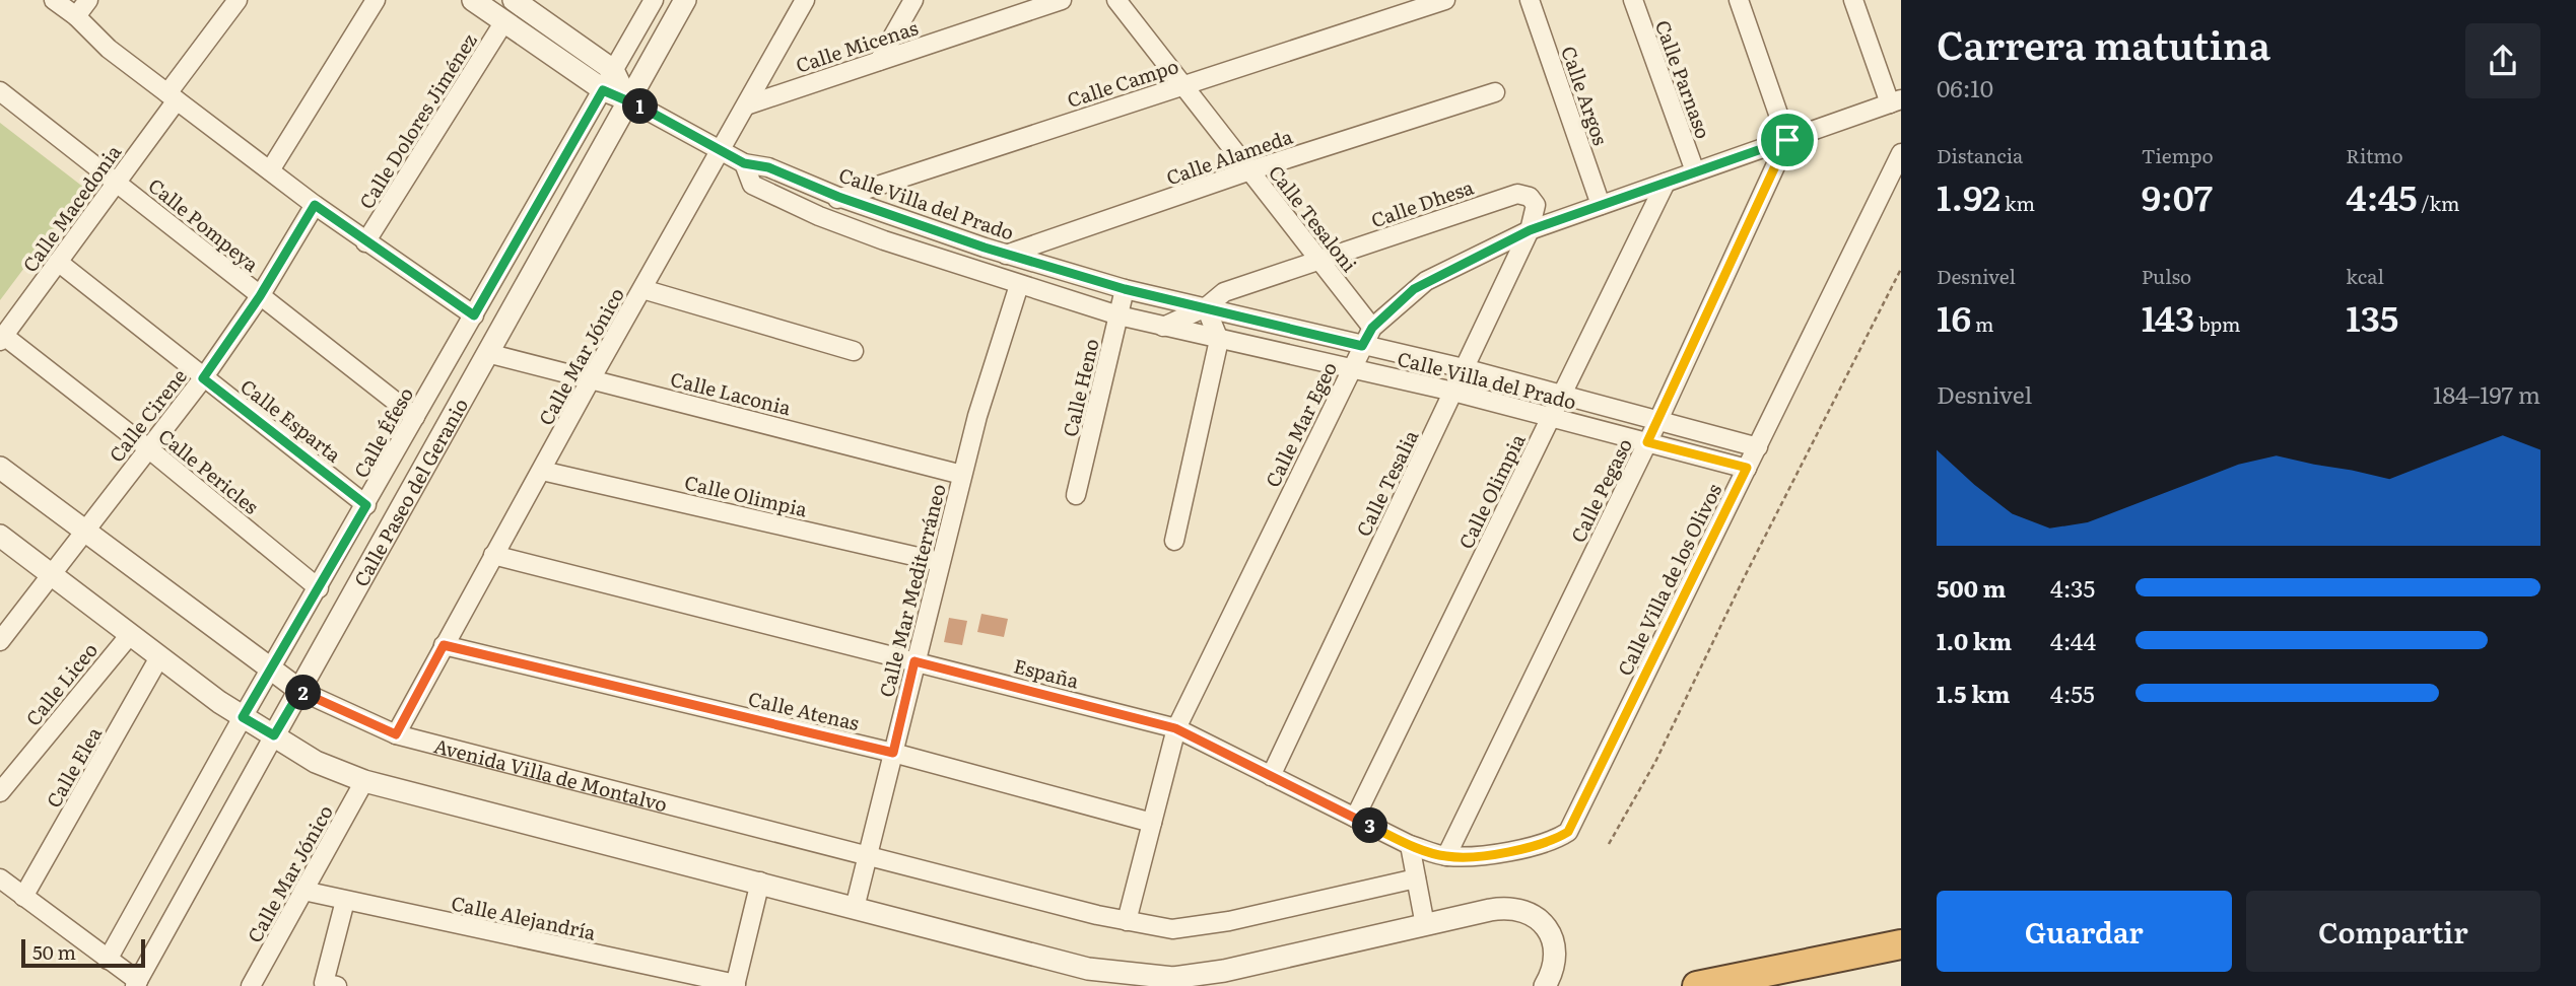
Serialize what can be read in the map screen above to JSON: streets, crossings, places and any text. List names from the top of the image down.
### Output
{
  "streets": {
    "street": [
      "Calle Micenas",
      "Calle Parnaso",
      "Calle Campo",
      "Calle Argos",
      "Calle Dolores Jiménez",
      "Calle Alameda",
      "Calle Villa del Prado",
      "Calle Dhesa",
      "Calle Macedonia",
      "Calle Tesaloni",
      "Calle Pompeya",
      "Calle Mar Jónico",
      "Calle Heno",
      "Calle Laconia",
      "Calle Cirene",
      "Calle Esparta",
      "Calle Mar Egeo",
      "Calle Éfeso",
      "Calle Pericles",
      "Calle Tesalia",
      "Calle Pegaso",
      "Calle Olimpia",
      "Calle Paseo del Geranio",
      "Calle Villa de los Olivos",
      "Calle Mar Mediterráneo",
      "España",
      "Calle Liceo",
      "Calle Atenas",
      "Calle Elea",
      "Avenida Villa de Montalvo",
      "Calle Alejandría"
    ]
  },
  "crossings": [
    ["Calle Micenas", "Calle Mar Jónico"],
    ["Calle Parnaso", "Calle Mar Egeo"],
    ["Calle Campo", "Calle Villa del Prado"],
    ["Calle Campo", "Calle Tesaloni"],
    ["Calle Argos", "Calle Mar Egeo"],
    ["Calle Alameda", "Calle Villa del Prado"],
    ["Calle Alameda", "Calle Tesaloni"],
    ["Calle Villa del Prado", "Calle Dhesa"],
    ["Calle Villa del Prado", "Calle Mar Jónico"],
    ["Calle Villa del Prado", "Calle Heno"],
    ["Calle Villa del Prado", "Calle Mar Egeo"],
    ["Calle Villa del Prado", "Calle Tesalia"],
    ["Calle Villa del Prado", "Calle Pegaso"],
    ["Calle Villa del Prado", "Calle Olimpia"],
    ["Calle Villa del Prado", "Calle Paseo del Geranio"],
    ["Calle Villa del Prado", "Calle Villa de los Olivos"],
    ["Calle Villa del Prado", "Calle Mar Mediterráneo"],
    ["Calle Dhesa", "Calle Tesaloni"],
    ["Calle Dhesa", "Calle Tesalia"],
    ["Calle Macedonia", "Calle Pompeya"],
    ["Calle Macedonia", "Calle Esparta"],
    ["Calle Macedonia", "Calle Pericles"],
    ["Calle Tesaloni", "Calle Mar Egeo"],
    ["Calle Pompeya", "Calle Cirene"],
    ["Calle Pompeya", "Calle Éfeso"],
    ["Calle Mar Jónico", "Calle Laconia"],
    ["Calle Mar Jónico", "Calle Olimpia"],
    ["Calle Mar Jónico", "España"],
    ["Calle Mar Jónico", "Calle Atenas"],
    ["Calle Mar Jónico", "Avenida Villa de Montalvo"],
    ["Calle Mar Jónico", "Calle Alejandría"],
    ["Calle Laconia", "Calle Paseo del Geranio"],
    ["Calle Laconia", "Calle Mar Mediterráneo"],
    ["Calle Cirene", "Calle Esparta"],
    ["Calle Cirene", "Calle Pericles"],
    ["Calle Cirene", "Avenida Villa de Montalvo"],
    ["Calle Esparta", "Calle Éfeso"],
    ["Calle Mar Egeo", "Calle Tesalia"],
    ["Calle Mar Egeo", "Calle Pegaso"],
    ["Calle Mar Egeo", "Calle Olimpia"],
    ["Calle Mar Egeo", "España"],
    ["Calle Mar Egeo", "Calle Atenas"],
    ["Calle Mar Egeo", "Avenida Villa de Montalvo"],
    ["Calle Éfeso", "Calle Pericles"],
    ["Calle Éfeso", "Avenida Villa de Montalvo"],
    ["Calle Tesalia", "España"],
    ["Calle Pegaso", "España"],
    ["Calle Olimpia", "Calle Mar Mediterráneo"],
    ["Calle Olimpia", "España"],
    ["Calle Paseo del Geranio", "Avenida Villa de Montalvo"],
    ["Calle Villa de los Olivos", "España"],
    ["Calle Mar Mediterráneo", "España"],
    ["Calle Mar Mediterráneo", "Calle Atenas"],
    ["Calle Mar Mediterráneo", "Avenida Villa de Montalvo"]
  ],
  "scale_bar": "50 m",
  "page": {
    "heading": ["Carrera matutina", "06:10"],
    "pins": ["1", "2", "3"],
    "stats": [
      ["Distancia", "1.92 km"],
      ["Tiempo", "9:07"],
      ["Ritmo", "4:45 /km"],
      ["Desnivel", "16 m"],
      ["Pulso", "143 bpm"],
      ["kcal", "135"]
    ],
    "chart": ["Desnivel", "184–197 m"],
    "list": [
      {
        "name": "500 m",
        "note": "4:35"
      },
      {
        "name": "1.0 km",
        "note": "4:44"
      },
      {
        "name": "1.5 km",
        "note": "4:55"
      }
    ],
    "buttons": ["Guardar", "Compartir"],
    "scale": "50 m"
  }
}
